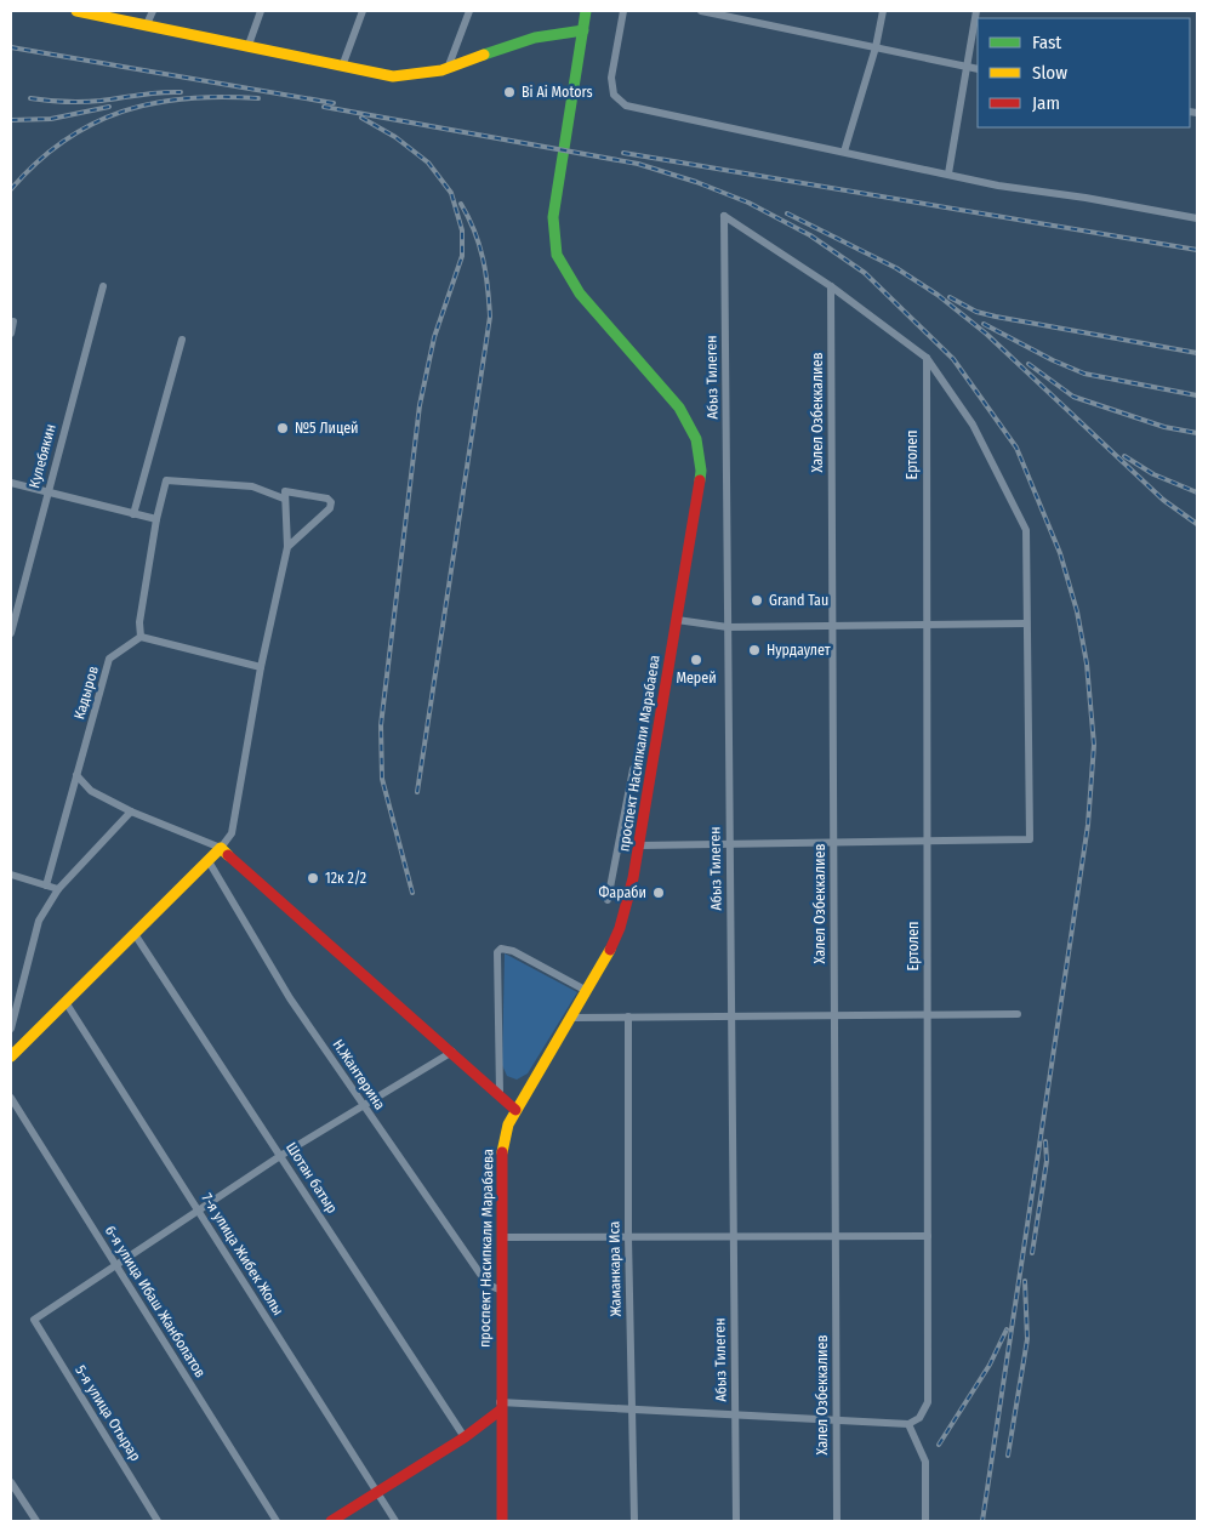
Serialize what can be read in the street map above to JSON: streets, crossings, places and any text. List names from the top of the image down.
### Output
{
  "streets": {
    "main road": ["проспект Насипкали Марабаева"],
    "street": [
      "Абыз Тилеген",
      "Халел Озбеккалиев",
      "Ертолеп",
      "Кулебякин",
      "Кадыров",
      "Н.Жантөрина",
      "Шотан батыр",
      "7-я улица Жибек Жолы",
      "Жаманкара Иса",
      "6-я улица Ибаш Жанболатов",
      "5-я улица Отырар"
    ]
  },
  "crossings": [
    ["Абыз Тилеген", "Халел Озбеккалиев"],
    ["проспект Насипкали Марабаева", "Н.Жантөрина"],
    ["6-я улица Ибаш Жанболатов", "5-я улица Отырар"]
  ],
  "places": [
    "Bi Ai Motors",
    "№5 Лицей",
    "Grand Tau",
    "Нурдаулет",
    "Мерей",
    "12к 2/2",
    "Фараби"
  ],
  "legend": ["Fast", "Slow", "Jam"]
}
